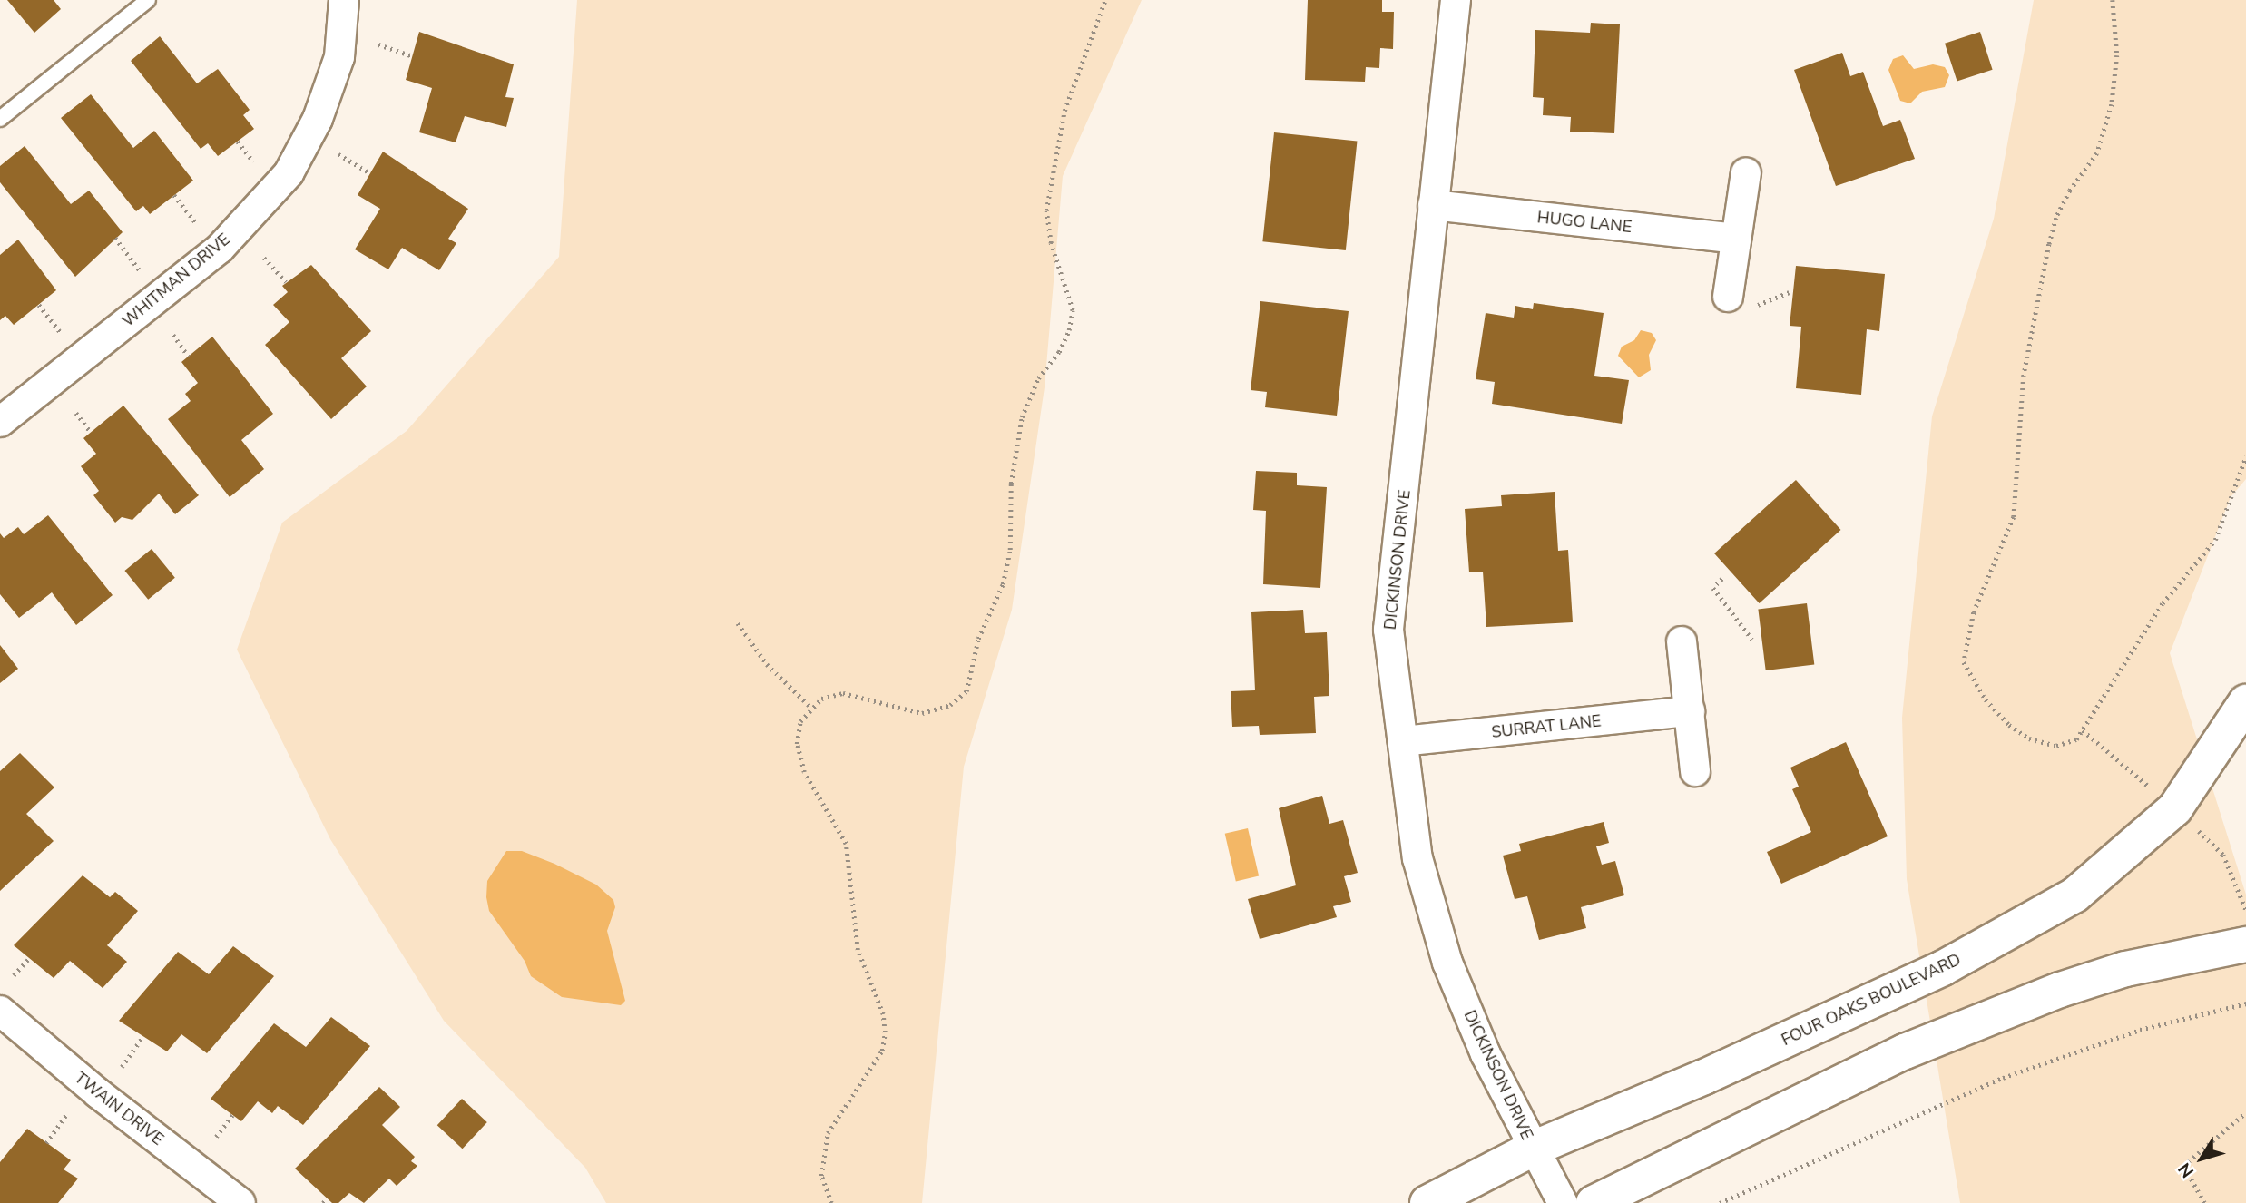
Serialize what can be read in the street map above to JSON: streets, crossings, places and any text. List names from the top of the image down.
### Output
{
  "streets": {
    "street": [
      "HUGO LANE",
      "WHITMAN DRIVE",
      "DICKINSON DRIVE",
      "SURRAT LANE",
      "FOUR OAKS BOULEVARD",
      "TWAIN DRIVE"
    ]
  },
  "crossings": [
    ["HUGO LANE", "DICKINSON DRIVE"],
    ["DICKINSON DRIVE", "SURRAT LANE"],
    ["DICKINSON DRIVE", "FOUR OAKS BOULEVARD"]
  ],
  "north": "bottom left"
}
